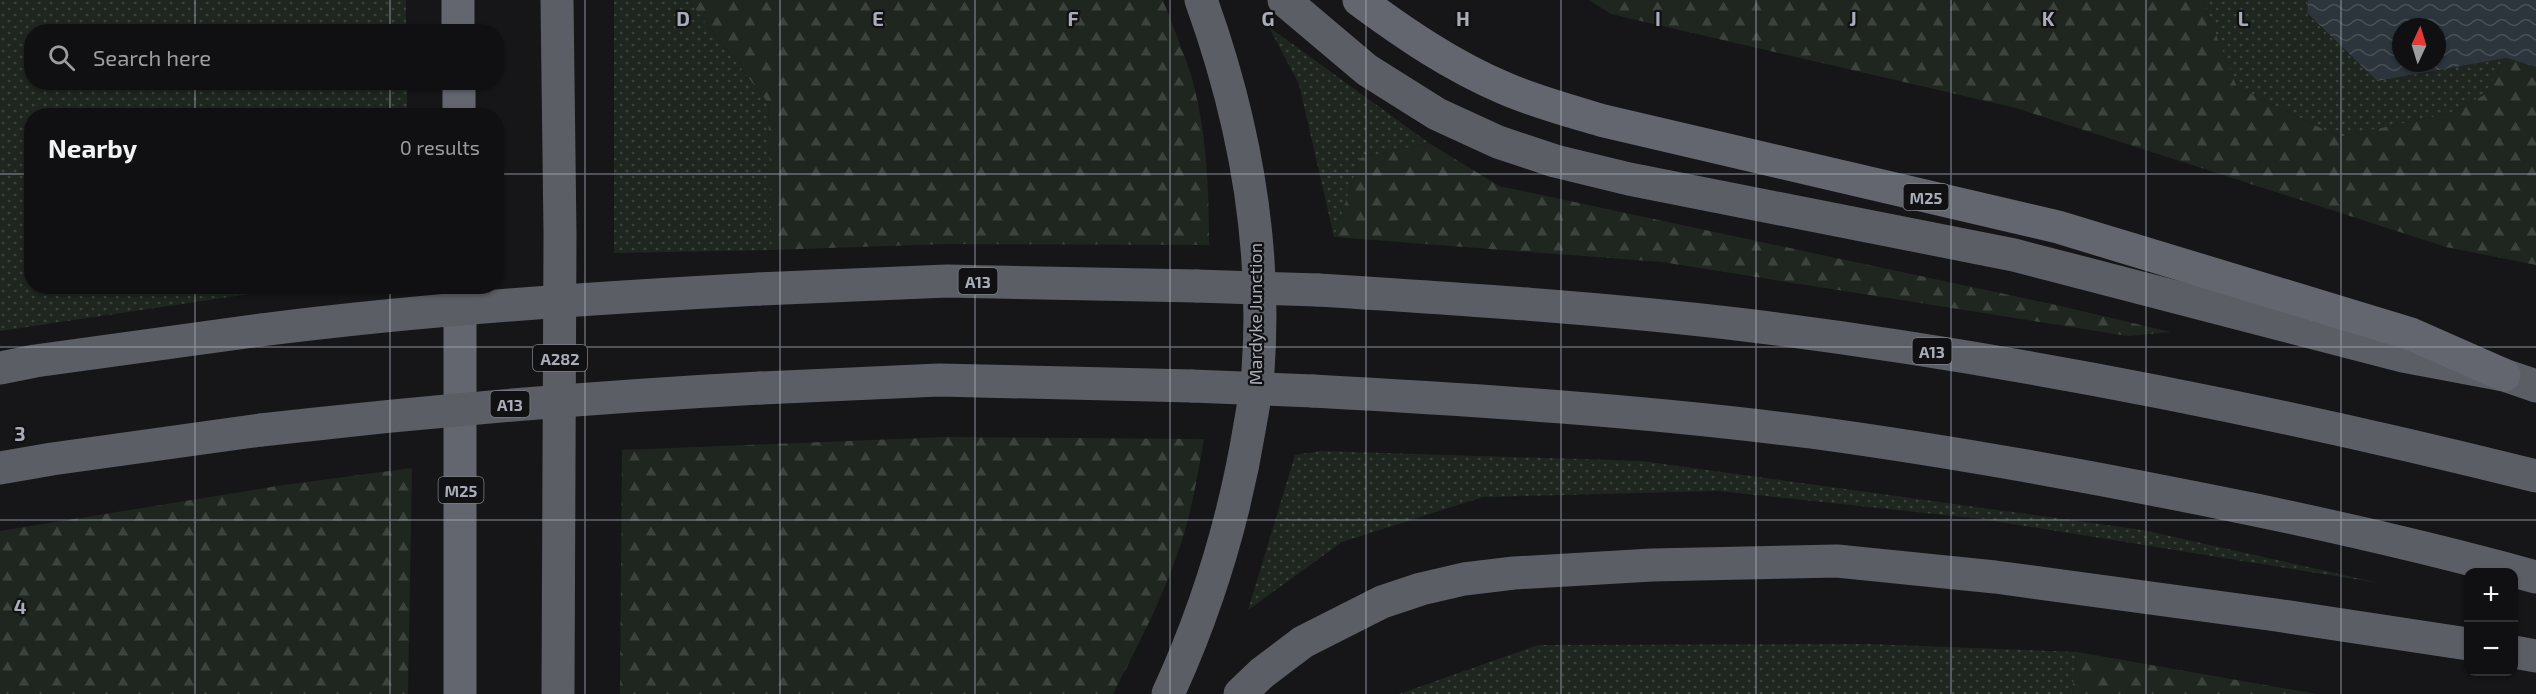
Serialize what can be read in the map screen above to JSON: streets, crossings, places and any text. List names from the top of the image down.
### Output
{
  "streets": {
    "highway": [
      "M25",
      "A13",
      "Mardyke Junction",
      "A282"
    ]
  },
  "north": "top",
  "page": {
    "search": "Search here",
    "heading": ["Nearby", "0 results"],
    "map_buttons": ["+", "−"]
  },
  "grid": {
    "columns": [
      "D",
      "E",
      "F",
      "G",
      "H",
      "I",
      "J",
      "K",
      "L"
    ],
    "rows": ["3", "4"]
  }
}
